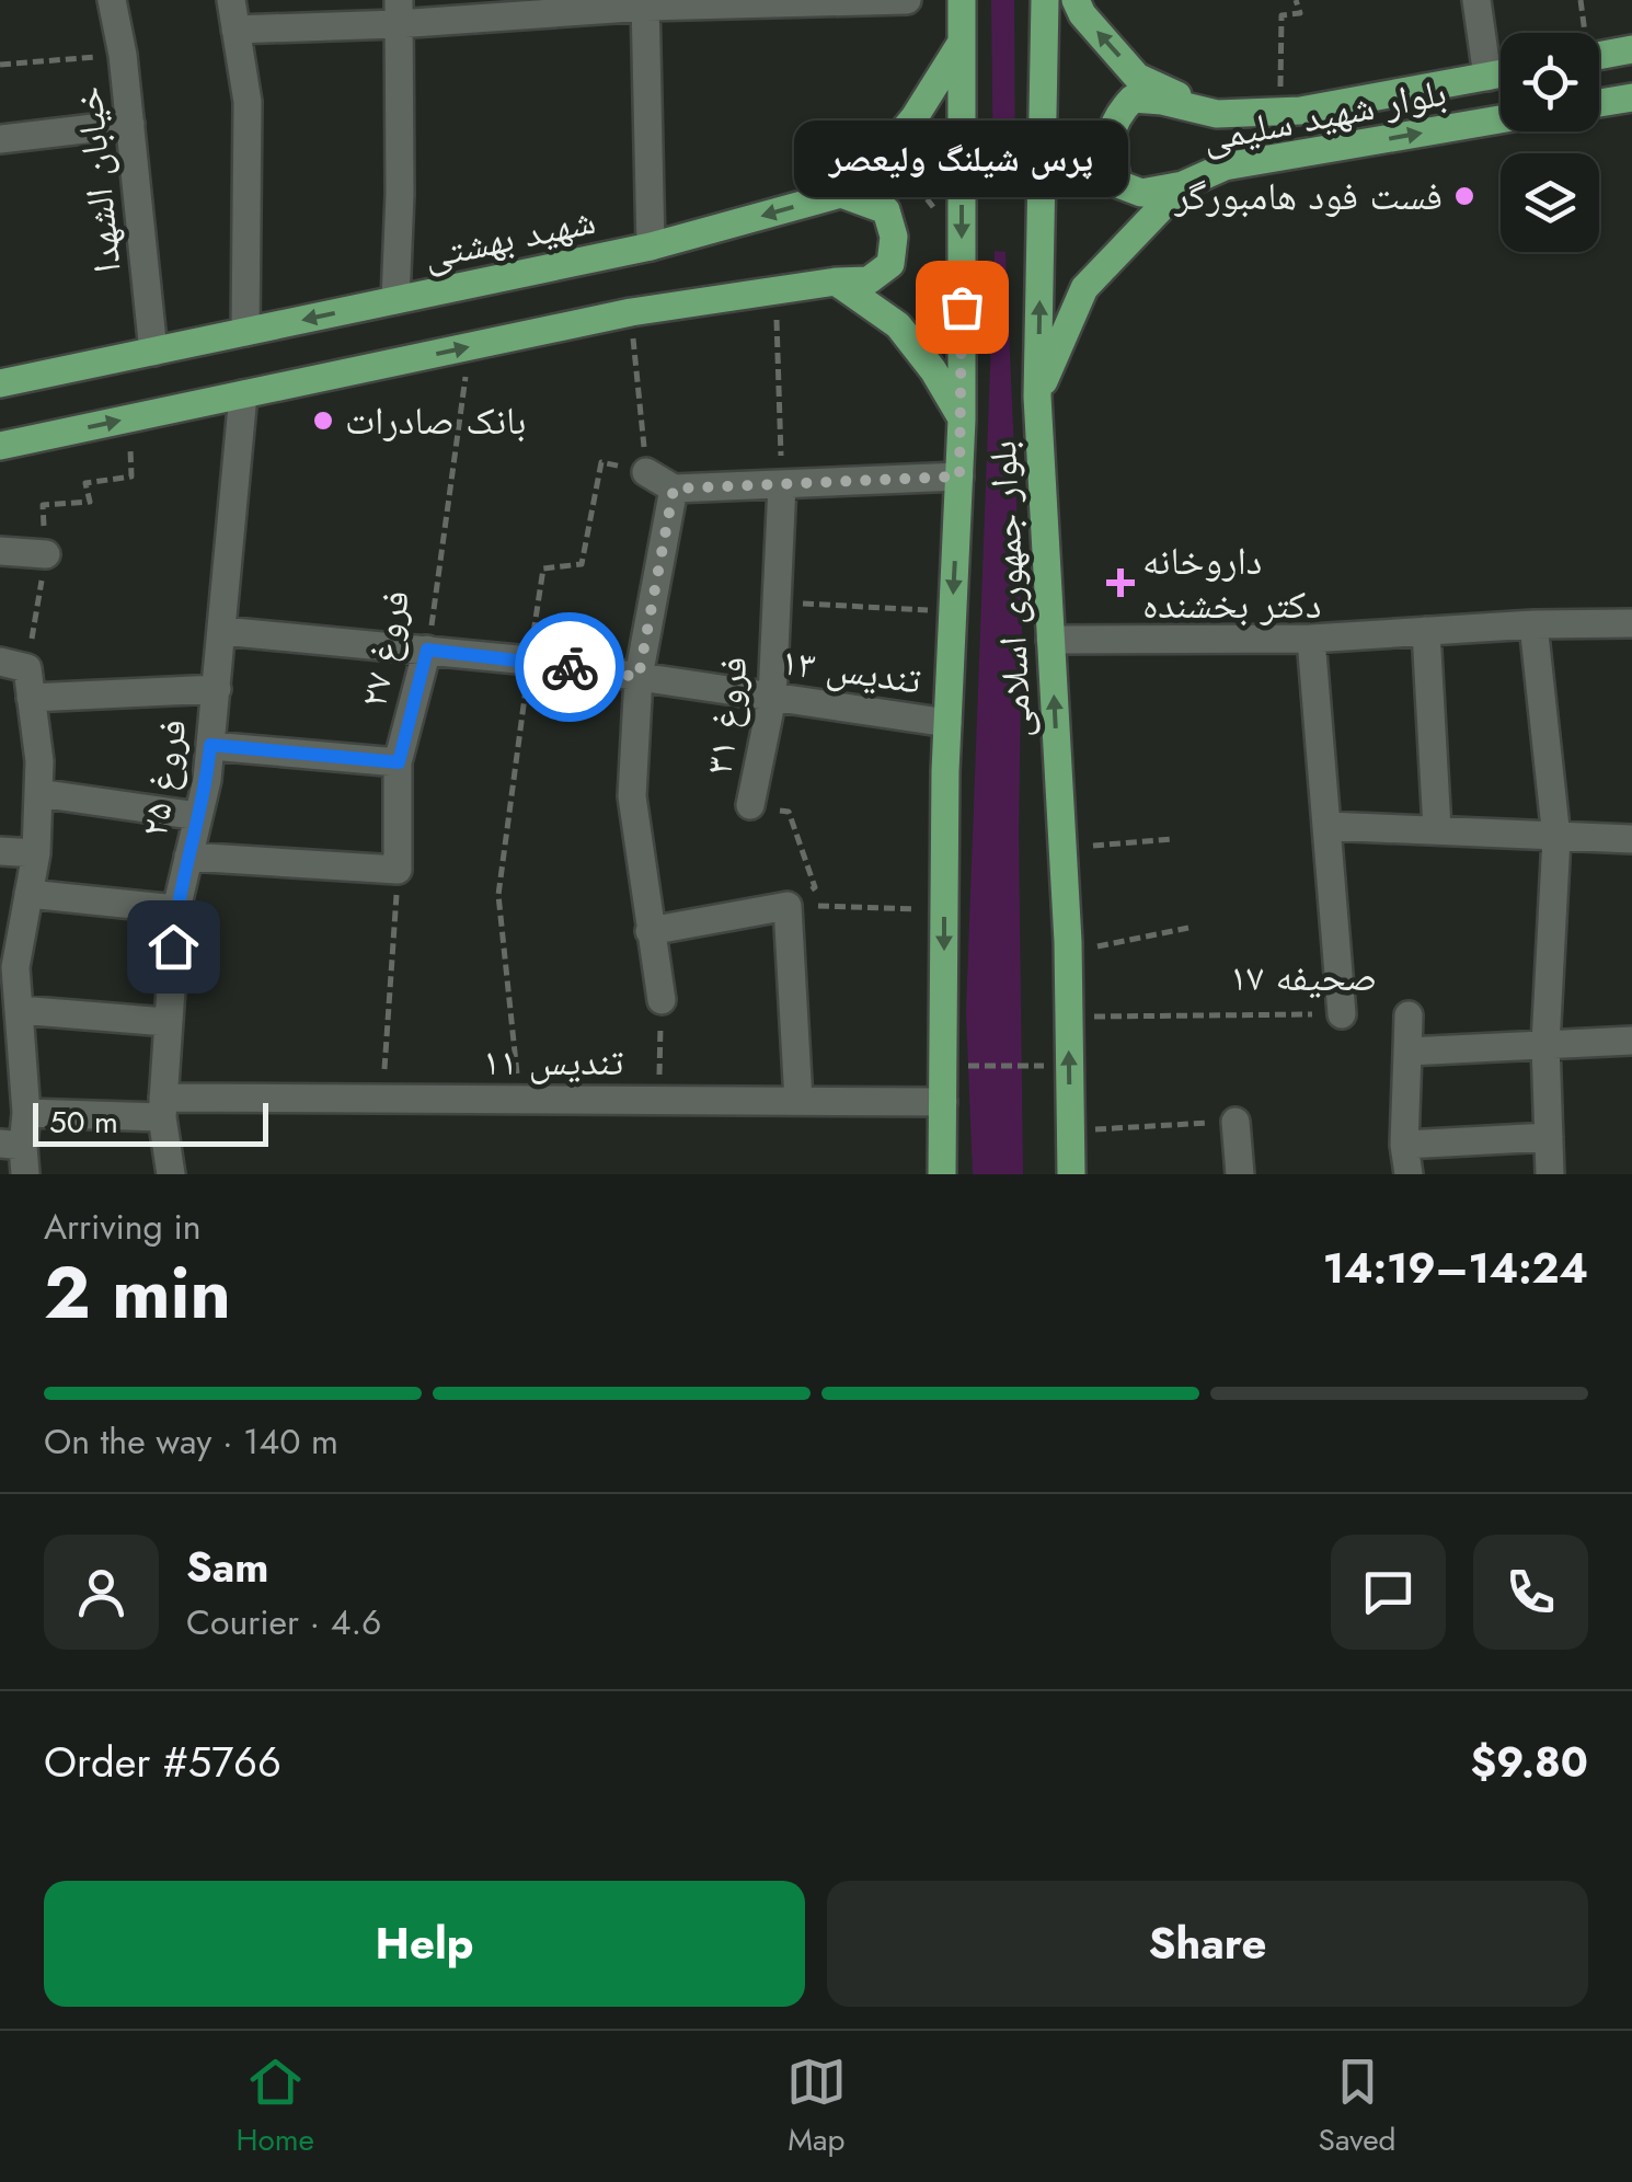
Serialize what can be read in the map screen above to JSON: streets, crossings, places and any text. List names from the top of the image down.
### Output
{
  "streets": {
    "main road": ["بلوار شهید سلیمی", "شهید بهشتی", "بلوار جمهوری اسلامی"],
    "street": [
      "خیابان الشهدا",
      "فروغ ۲۷",
      "تندیس ۱۳",
      "فروغ ۳۱",
      "فروغ ۲۵",
      "صحیفه ۱۷",
      "تندیس ۱۱"
    ]
  },
  "crossings": [
    ["بلوار شهید سلیمی", "بلوار جمهوری اسلامی"],
    ["خیابان الشهدا", "شهید بهشتی"],
    ["شهید بهشتی", "بلوار جمهوری اسلامی"],
    ["بلوار جمهوری اسلامی", "تندیس ۱۳"],
    ["بلوار جمهوری اسلامی", "صحیفه ۱۷"],
    ["بلوار جمهوری اسلامی", "تندیس ۱۱"],
    ["فروغ ۲۷", "تندیس ۱۳"],
    ["تندیس ۱۳", "فروغ ۳۱"],
    ["تندیس ۱۳", "فروغ ۲۵"],
    ["فروغ ۲۵", "تندیس ۱۱"]
  ],
  "places": {
    "other": ["فست فود هامبورگر", "پرس شیلنگ ولیعصر", "بانک صادرات"],
    "health": ["داروخانه دکتر بخشنده"]
  },
  "scale_bar": "50 m",
  "page": {
    "bubble": "پرس شیلنگ ولیعصر",
    "scale": "50 m",
    "heading": ["2 min", "Arriving in", "14:19–14:24"],
    "panel": [
      "Sam",
      "Courier · 4.6",
      "Order #5766",
      "$9.80"
    ],
    "bar": "On the way · 140 m",
    "buttons": ["Help", "Share"],
    "tabs": ["Home", "Map", "Saved"]
  }
}
